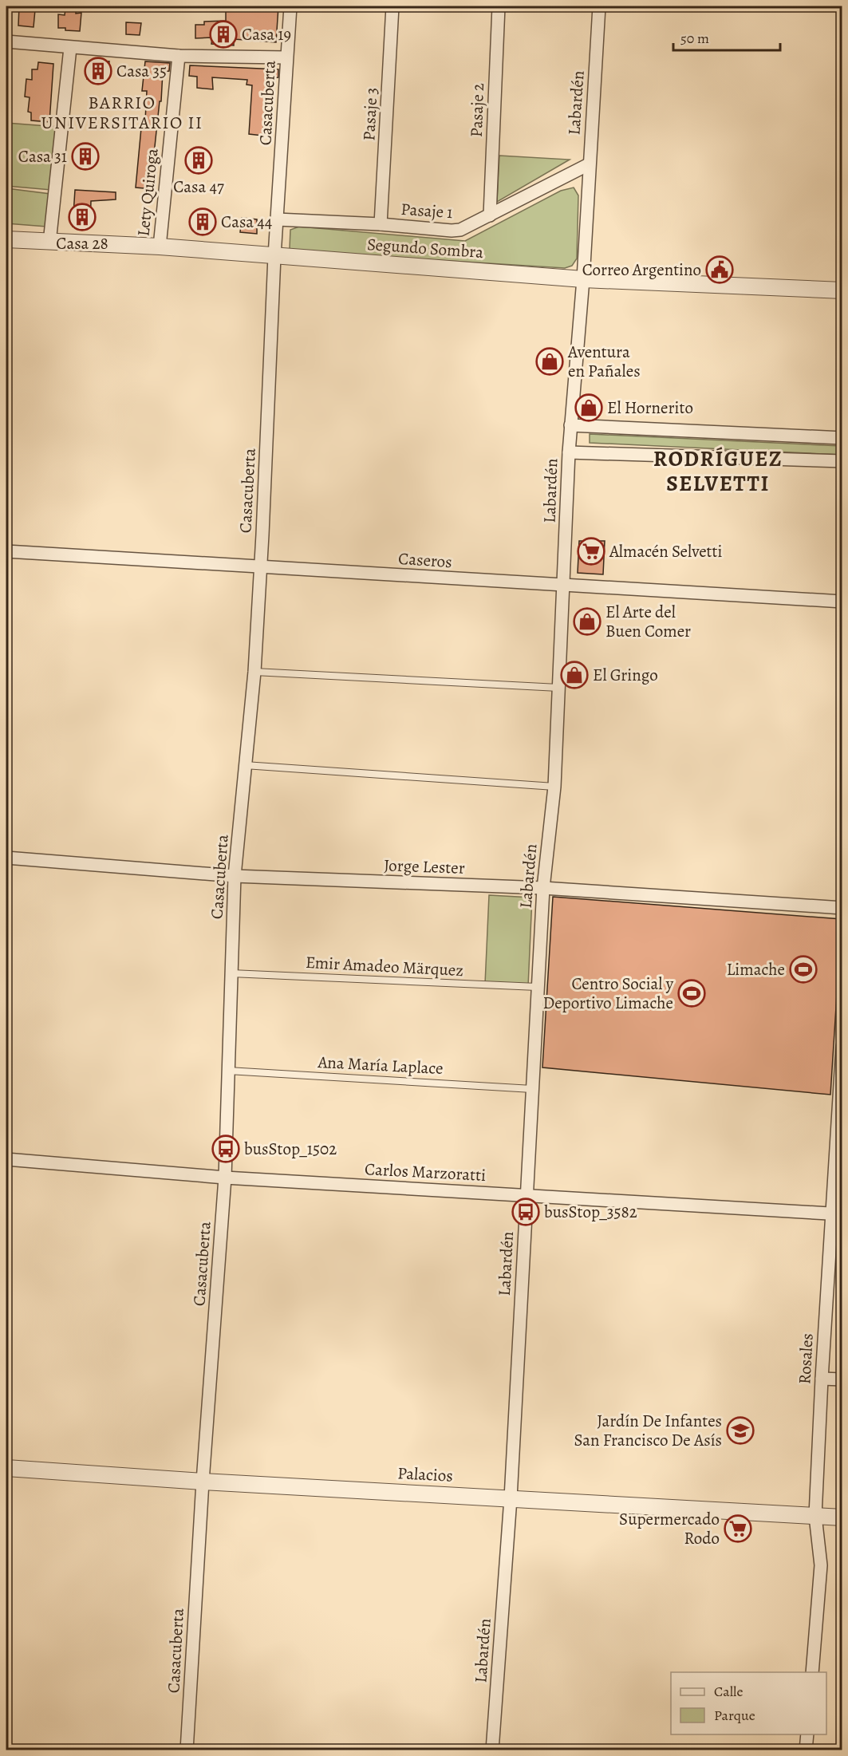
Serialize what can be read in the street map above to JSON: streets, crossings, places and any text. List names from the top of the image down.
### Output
{
  "streets": {
    "street": [
      "Casacuberta",
      "Labardén",
      "Pasaje 2",
      "Pasaje 3",
      "Lety Quiroga",
      "Pasaje 1",
      "Segundo Sombra",
      "Caseros",
      "Jorge Lester",
      "Carlos Marzoratti",
      "Rosales",
      "Palacios"
    ],
    "lane": ["Emir Amadeo Märquez", "Ana María Laplace"]
  },
  "crossings": [
    ["Casacuberta", "Pasaje 1"],
    ["Casacuberta", "Segundo Sombra"],
    ["Casacuberta", "Caseros"],
    ["Casacuberta", "Jorge Lester"],
    ["Casacuberta", "Emir Amadeo Märquez"],
    ["Casacuberta", "Ana María Laplace"],
    ["Casacuberta", "Carlos Marzoratti"],
    ["Casacuberta", "Palacios"],
    ["Labardén", "Pasaje 1"],
    ["Labardén", "Segundo Sombra"],
    ["Labardén", "Caseros"],
    ["Labardén", "Jorge Lester"],
    ["Labardén", "Emir Amadeo Märquez"],
    ["Labardén", "Ana María Laplace"],
    ["Labardén", "Carlos Marzoratti"],
    ["Labardén", "Palacios"],
    ["Pasaje 2", "Pasaje 1"],
    ["Pasaje 3", "Pasaje 1"],
    ["Lety Quiroga", "Segundo Sombra"],
    ["Carlos Marzoratti", "Rosales"],
    ["Rosales", "Palacios"]
  ],
  "districts": ["BARRIO UNIVERSITARIO II", "RODRÍGUEZ SELVETTI"],
  "places": {
    "building": [
      "Casa 19",
      "Casa 35",
      "Casa 31",
      "Casa 47",
      "Casa 28",
      "Casa 44"
    ],
    "public building": ["Correo Argentino"],
    "shop": [
      "Aventura en Pañales",
      "El Hornerito",
      "El Arte del Buen Comer",
      "El Gringo"
    ],
    "supermarket": ["Almacén Selvetti", "Supermercado Rodo"],
    "sports": ["Limache", "Centro Social y Deportivo Limache"],
    "bus stop": ["busStop_1502", "busStop_3582"],
    "school or university": ["Jardín De Infantes San Francisco De Asís"]
  },
  "legend": ["Calle", "Parque"],
  "scale_bar": "50 m"
}
